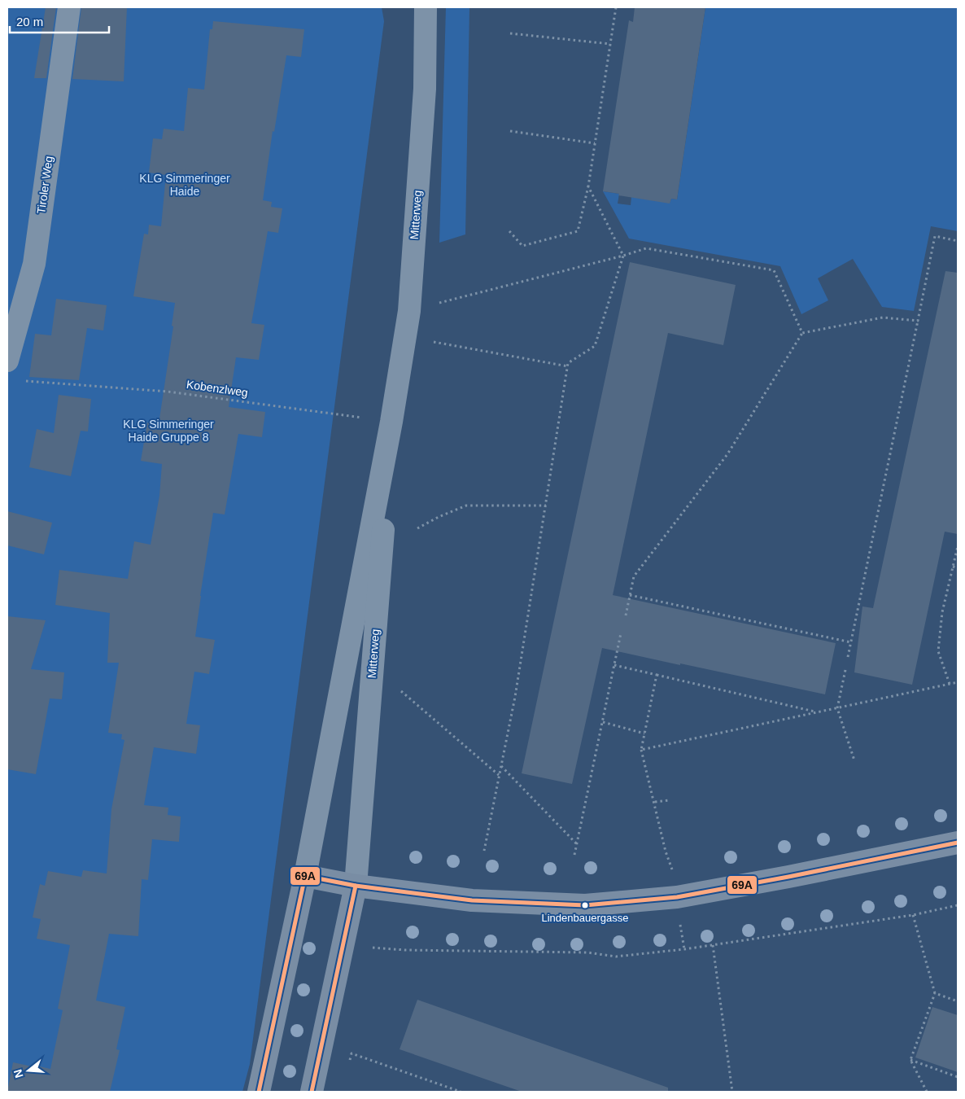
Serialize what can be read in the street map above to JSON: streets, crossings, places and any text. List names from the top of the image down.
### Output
{
  "streets": {
    "street": ["Tiroler Weg", "Mitterweg"],
    "path": ["Kobenzlweg"]
  },
  "crossings": [
    ["Mitterweg", "Kobenzlweg"]
  ],
  "parks": ["KLG Simmeringer Haide", "KLG Simmeringer Haide Gruppe 8"],
  "places": ["Lindenbauergasse"],
  "lines": ["transit line 69A"],
  "scale_bar": "20 m",
  "north": "left"
}
